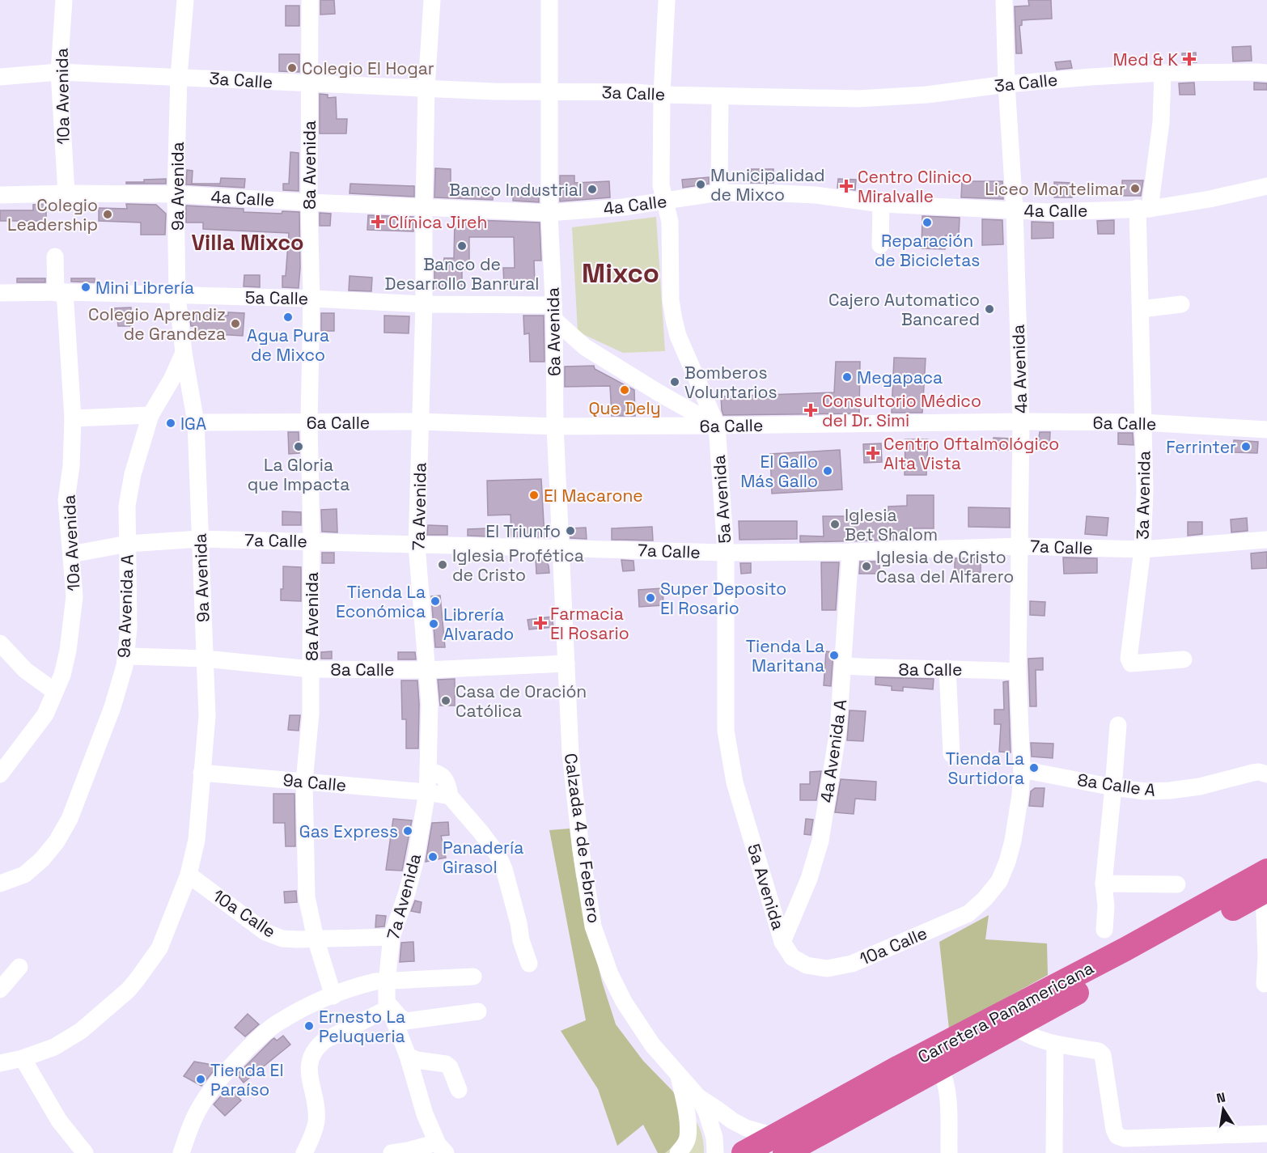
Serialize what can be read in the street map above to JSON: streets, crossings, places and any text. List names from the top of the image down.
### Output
{
  "streets": {
    "highway": ["Carretera Panamericana"],
    "street": [
      "3a Calle",
      "10a Avenida",
      "8a Avenida",
      "9a Avenida",
      "4a Calle",
      "5a Calle",
      "6a Avenida",
      "4a Avenida",
      "6a Calle",
      "3a Avenida",
      "5a Avenida",
      "7a Avenida",
      "7a Calle",
      "9a Avenida A",
      "8a Calle",
      "4a Avenida A",
      "9a Calle",
      "8a Calle A",
      "Calzada 4 de Febrero",
      "10a Calle"
    ]
  },
  "crossings": [
    ["3a Calle", "10a Avenida"],
    ["3a Calle", "8a Avenida"],
    ["3a Calle", "9a Avenida"],
    ["3a Calle", "6a Avenida"],
    ["3a Calle", "4a Avenida"],
    ["3a Calle", "3a Avenida"],
    ["3a Calle", "5a Avenida"],
    ["3a Calle", "7a Avenida"],
    ["10a Avenida", "4a Calle"],
    ["10a Avenida", "5a Calle"],
    ["10a Avenida", "7a Calle"],
    ["8a Avenida", "4a Calle"],
    ["8a Avenida", "5a Calle"],
    ["8a Avenida", "6a Calle"],
    ["8a Avenida", "7a Calle"],
    ["8a Avenida", "8a Calle"],
    ["8a Avenida", "9a Calle"],
    ["8a Avenida", "10a Calle"],
    ["9a Avenida", "4a Calle"],
    ["9a Avenida", "5a Calle"],
    ["9a Avenida", "6a Calle"],
    ["9a Avenida", "7a Calle"],
    ["9a Avenida", "9a Avenida A"],
    ["9a Avenida", "8a Calle"],
    ["9a Avenida", "9a Calle"],
    ["9a Avenida", "10a Calle"],
    ["4a Calle", "6a Avenida"],
    ["4a Calle", "4a Avenida"],
    ["4a Calle", "3a Avenida"],
    ["4a Calle", "5a Avenida"],
    ["4a Calle", "7a Avenida"],
    ["5a Calle", "6a Avenida"],
    ["5a Calle", "7a Avenida"],
    ["6a Avenida", "6a Calle"],
    ["6a Avenida", "7a Calle"],
    ["6a Avenida", "8a Calle"],
    ["6a Avenida", "Calzada 4 de Febrero"],
    ["4a Avenida", "6a Calle"],
    ["4a Avenida", "7a Calle"],
    ["4a Avenida", "8a Calle"],
    ["4a Avenida", "8a Calle A"],
    ["4a Avenida", "10a Calle"],
    ["6a Calle", "3a Avenida"],
    ["6a Calle", "5a Avenida"],
    ["6a Calle", "7a Avenida"],
    ["3a Avenida", "7a Calle"],
    ["5a Avenida", "7a Calle"],
    ["5a Avenida", "4a Avenida A"],
    ["5a Avenida", "10a Calle"],
    ["7a Avenida", "7a Calle"],
    ["7a Avenida", "8a Calle"],
    ["7a Avenida", "9a Calle"],
    ["7a Avenida", "10a Calle"],
    ["7a Calle", "9a Avenida A"],
    ["7a Calle", "4a Avenida A"],
    ["8a Calle", "4a Avenida A"],
    ["8a Calle", "Calzada 4 de Febrero"],
    ["4a Avenida A", "10a Calle"],
    ["Calzada 4 de Febrero", "Carretera Panamericana"]
  ],
  "districts": ["Villa Mixco", "Mixco"],
  "places": {
    "health": [
      "Med & K",
      "Centro Clinico Miralvalle",
      "Clínica Jireh",
      "Consultorio Médico del Dr. Simi",
      "Centro Oftalmológico Alta Vista",
      "Farmacia El Rosario"
    ],
    "other": [
      "Colegio El Hogar",
      "Municipalidad de Mixco",
      "Liceo Montelimar",
      "Banco Industrial",
      "Colegio Leadership",
      "Reparación de Bicicletas",
      "Banco de Desarrollo Banrural",
      "Mini Librería",
      "Cajero Automatico Bancared",
      "Agua Pura de Mixco",
      "Colegio Aprendiz de Grandeza",
      "Megapaca",
      "Bomberos Voluntarios",
      "Que Dely",
      "IGA",
      "La Gloria que Impacta",
      "Ferrinter",
      "El Gallo Más Gallo",
      "El Macarone",
      "Iglesia Bet Shalom",
      "El Triunfo",
      "Iglesia Profética de Cristo",
      "Iglesia de Cristo Casa del Alfarero",
      "Super Deposito El Rosario",
      "Tienda La Económica",
      "Librería Alvarado",
      "Tienda La Maritana",
      "Casa de Oración Católica",
      "Tienda La Surtidora",
      "Gas Express",
      "Panadería Girasol",
      "Ernesto La Peluqueria",
      "Tienda El Paraíso"
    ]
  },
  "north": "top"
}
